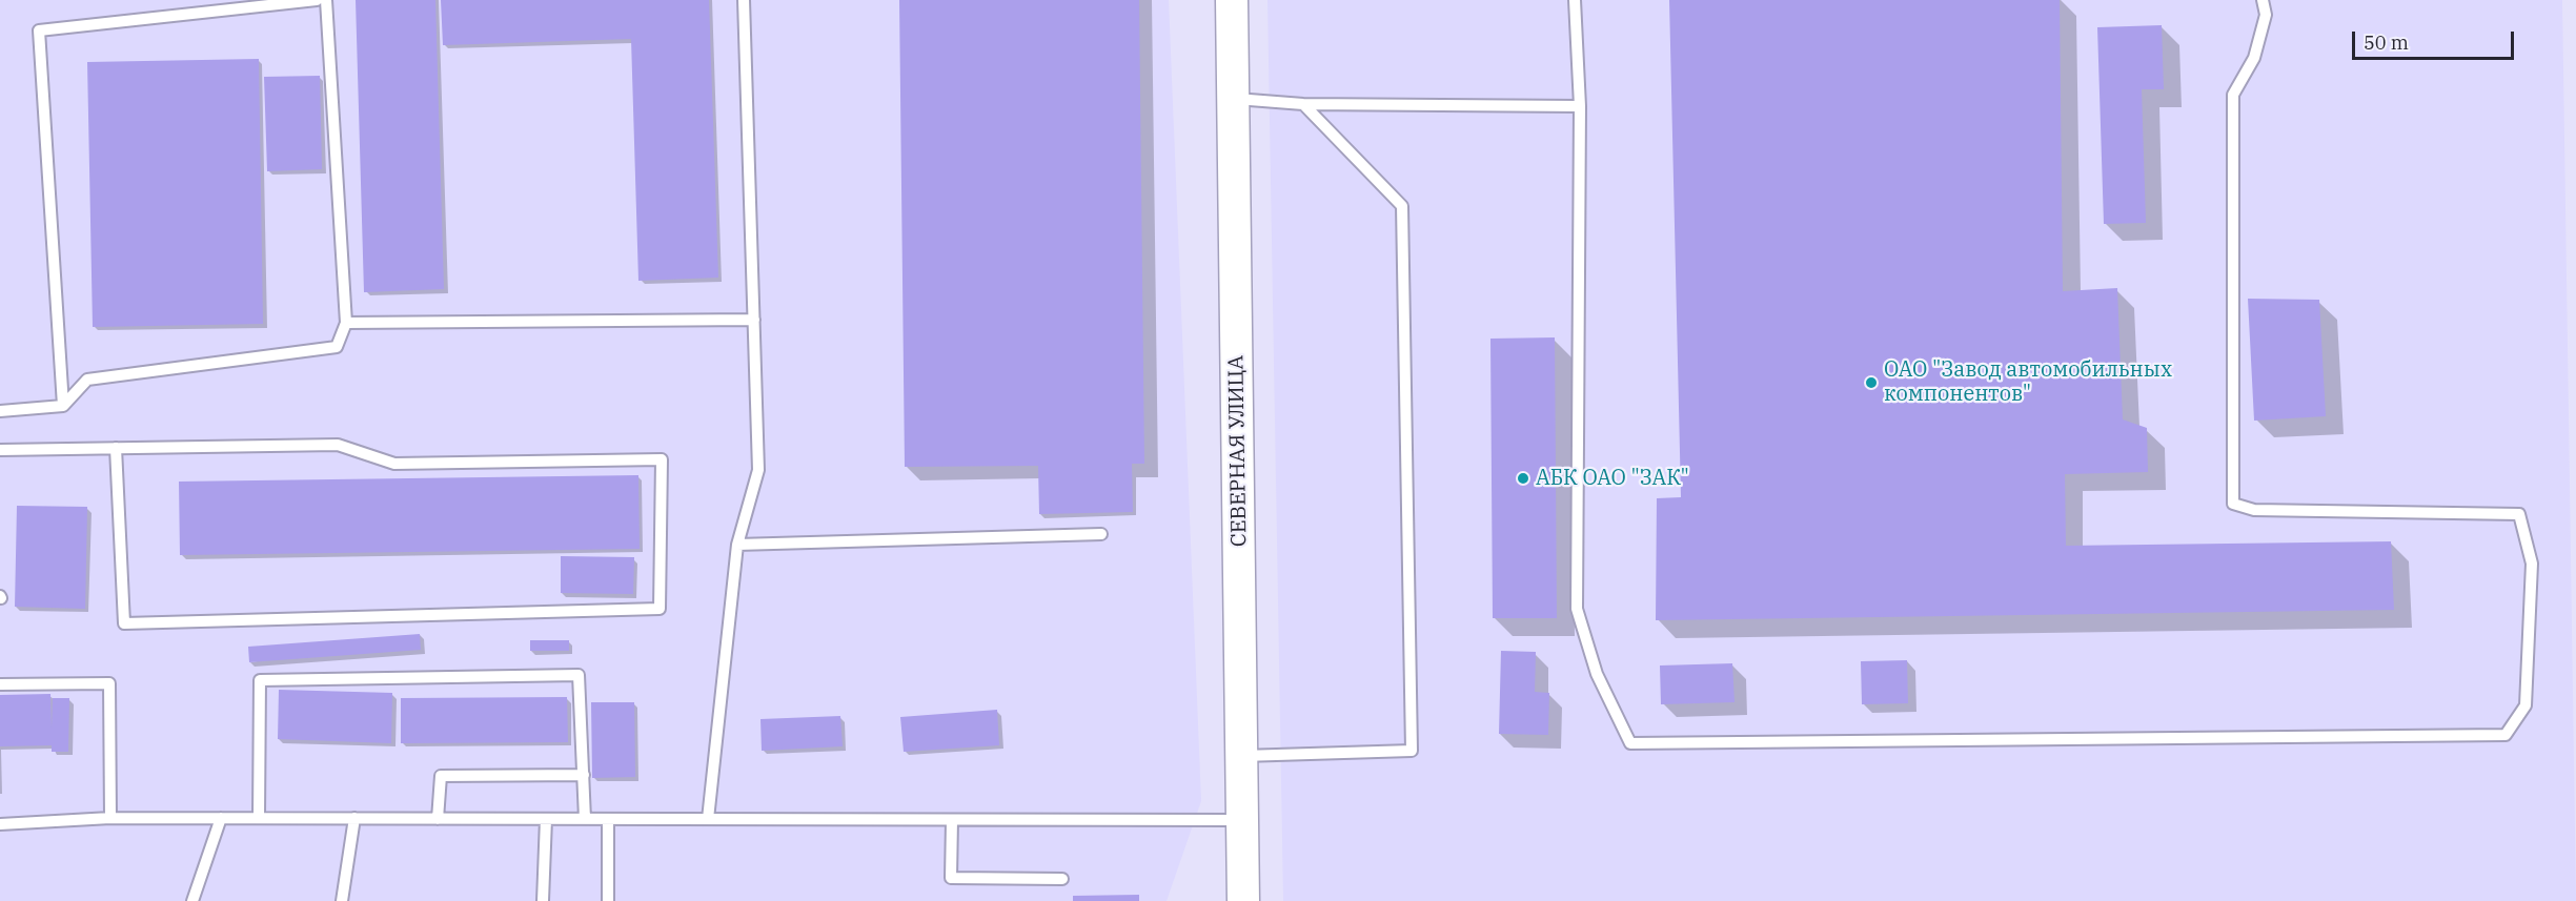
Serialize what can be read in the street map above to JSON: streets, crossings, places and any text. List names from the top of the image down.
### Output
{
  "streets": {
    "main road": ["СЕВЕРНАЯ УЛИЦА"]
  },
  "places": ["ОАО \"Завод автомобильных компонентов\"", "АБК ОАО \"ЗАК\""],
  "scale_bar": "50 m"
}
